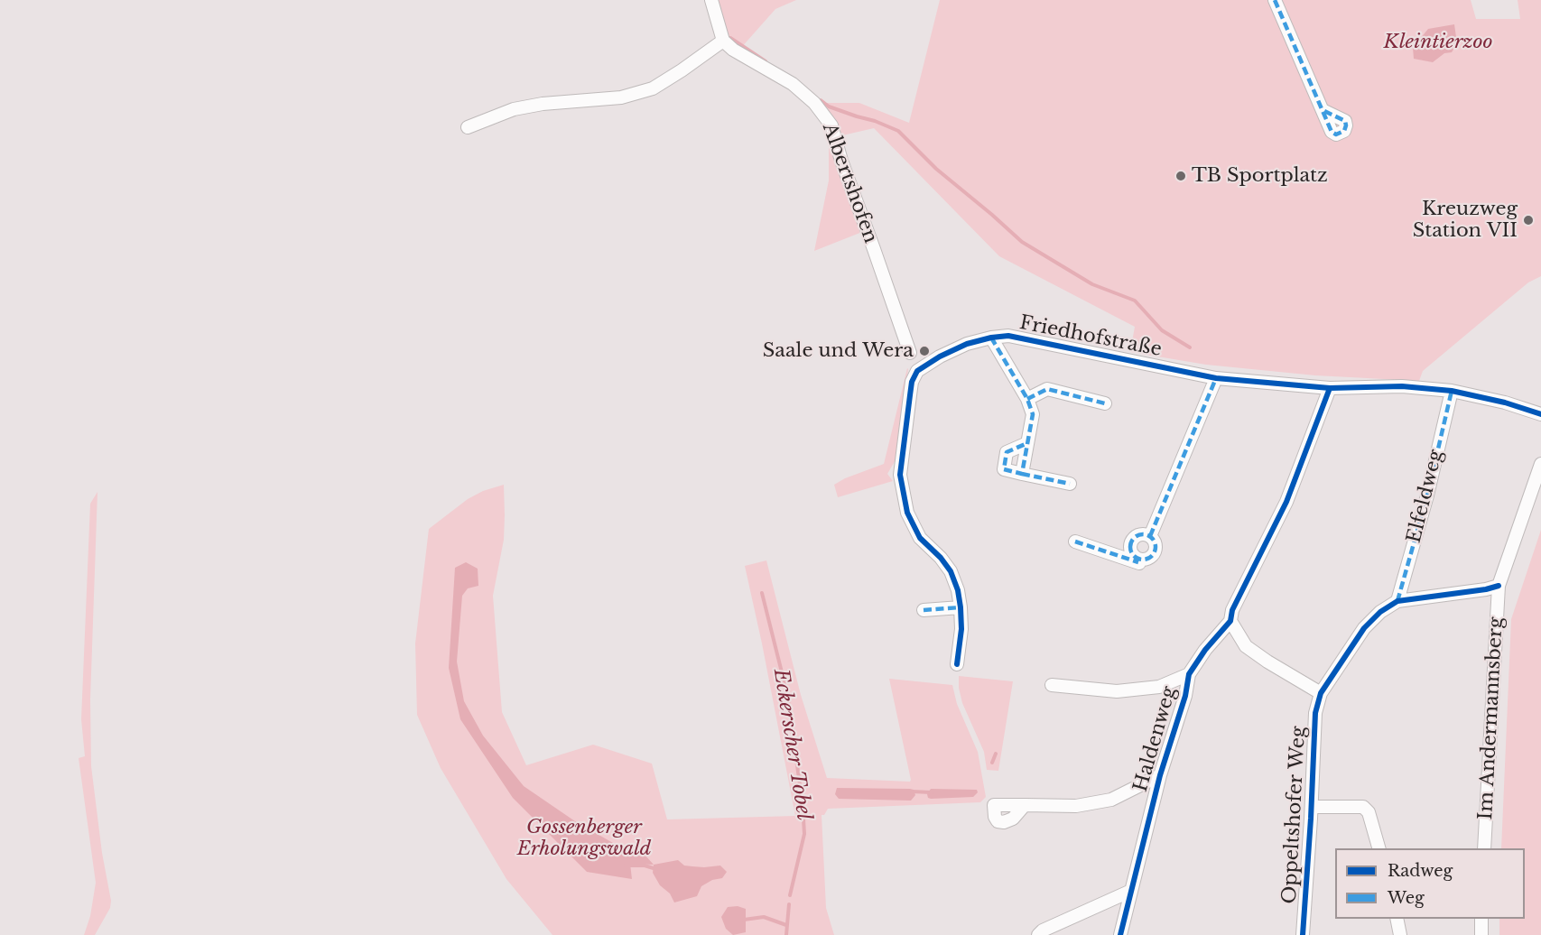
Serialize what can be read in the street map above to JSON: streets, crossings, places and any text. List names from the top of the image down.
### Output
{
  "streets": {
    "street": [
      "Albertshofen",
      "Friedhofstraße",
      "Elfeldweg",
      "Im Andermannsberg",
      "Haldenweg",
      "Oppeltshofer Weg"
    ]
  },
  "crossings": [
    ["Friedhofstraße", "Elfeldweg"],
    ["Friedhofstraße", "Haldenweg"],
    ["Elfeldweg", "Oppeltshofer Weg"],
    ["Im Andermannsberg", "Oppeltshofer Weg"]
  ],
  "water": ["Eckerscher Tobel"],
  "parks": ["Kleintierzoo", "Gossenberger Erholungswald"],
  "places": ["TB Sportplatz", "Kreuzweg Station VII", "Saale und Wera"],
  "legend": ["Radweg", "Weg"]
}
